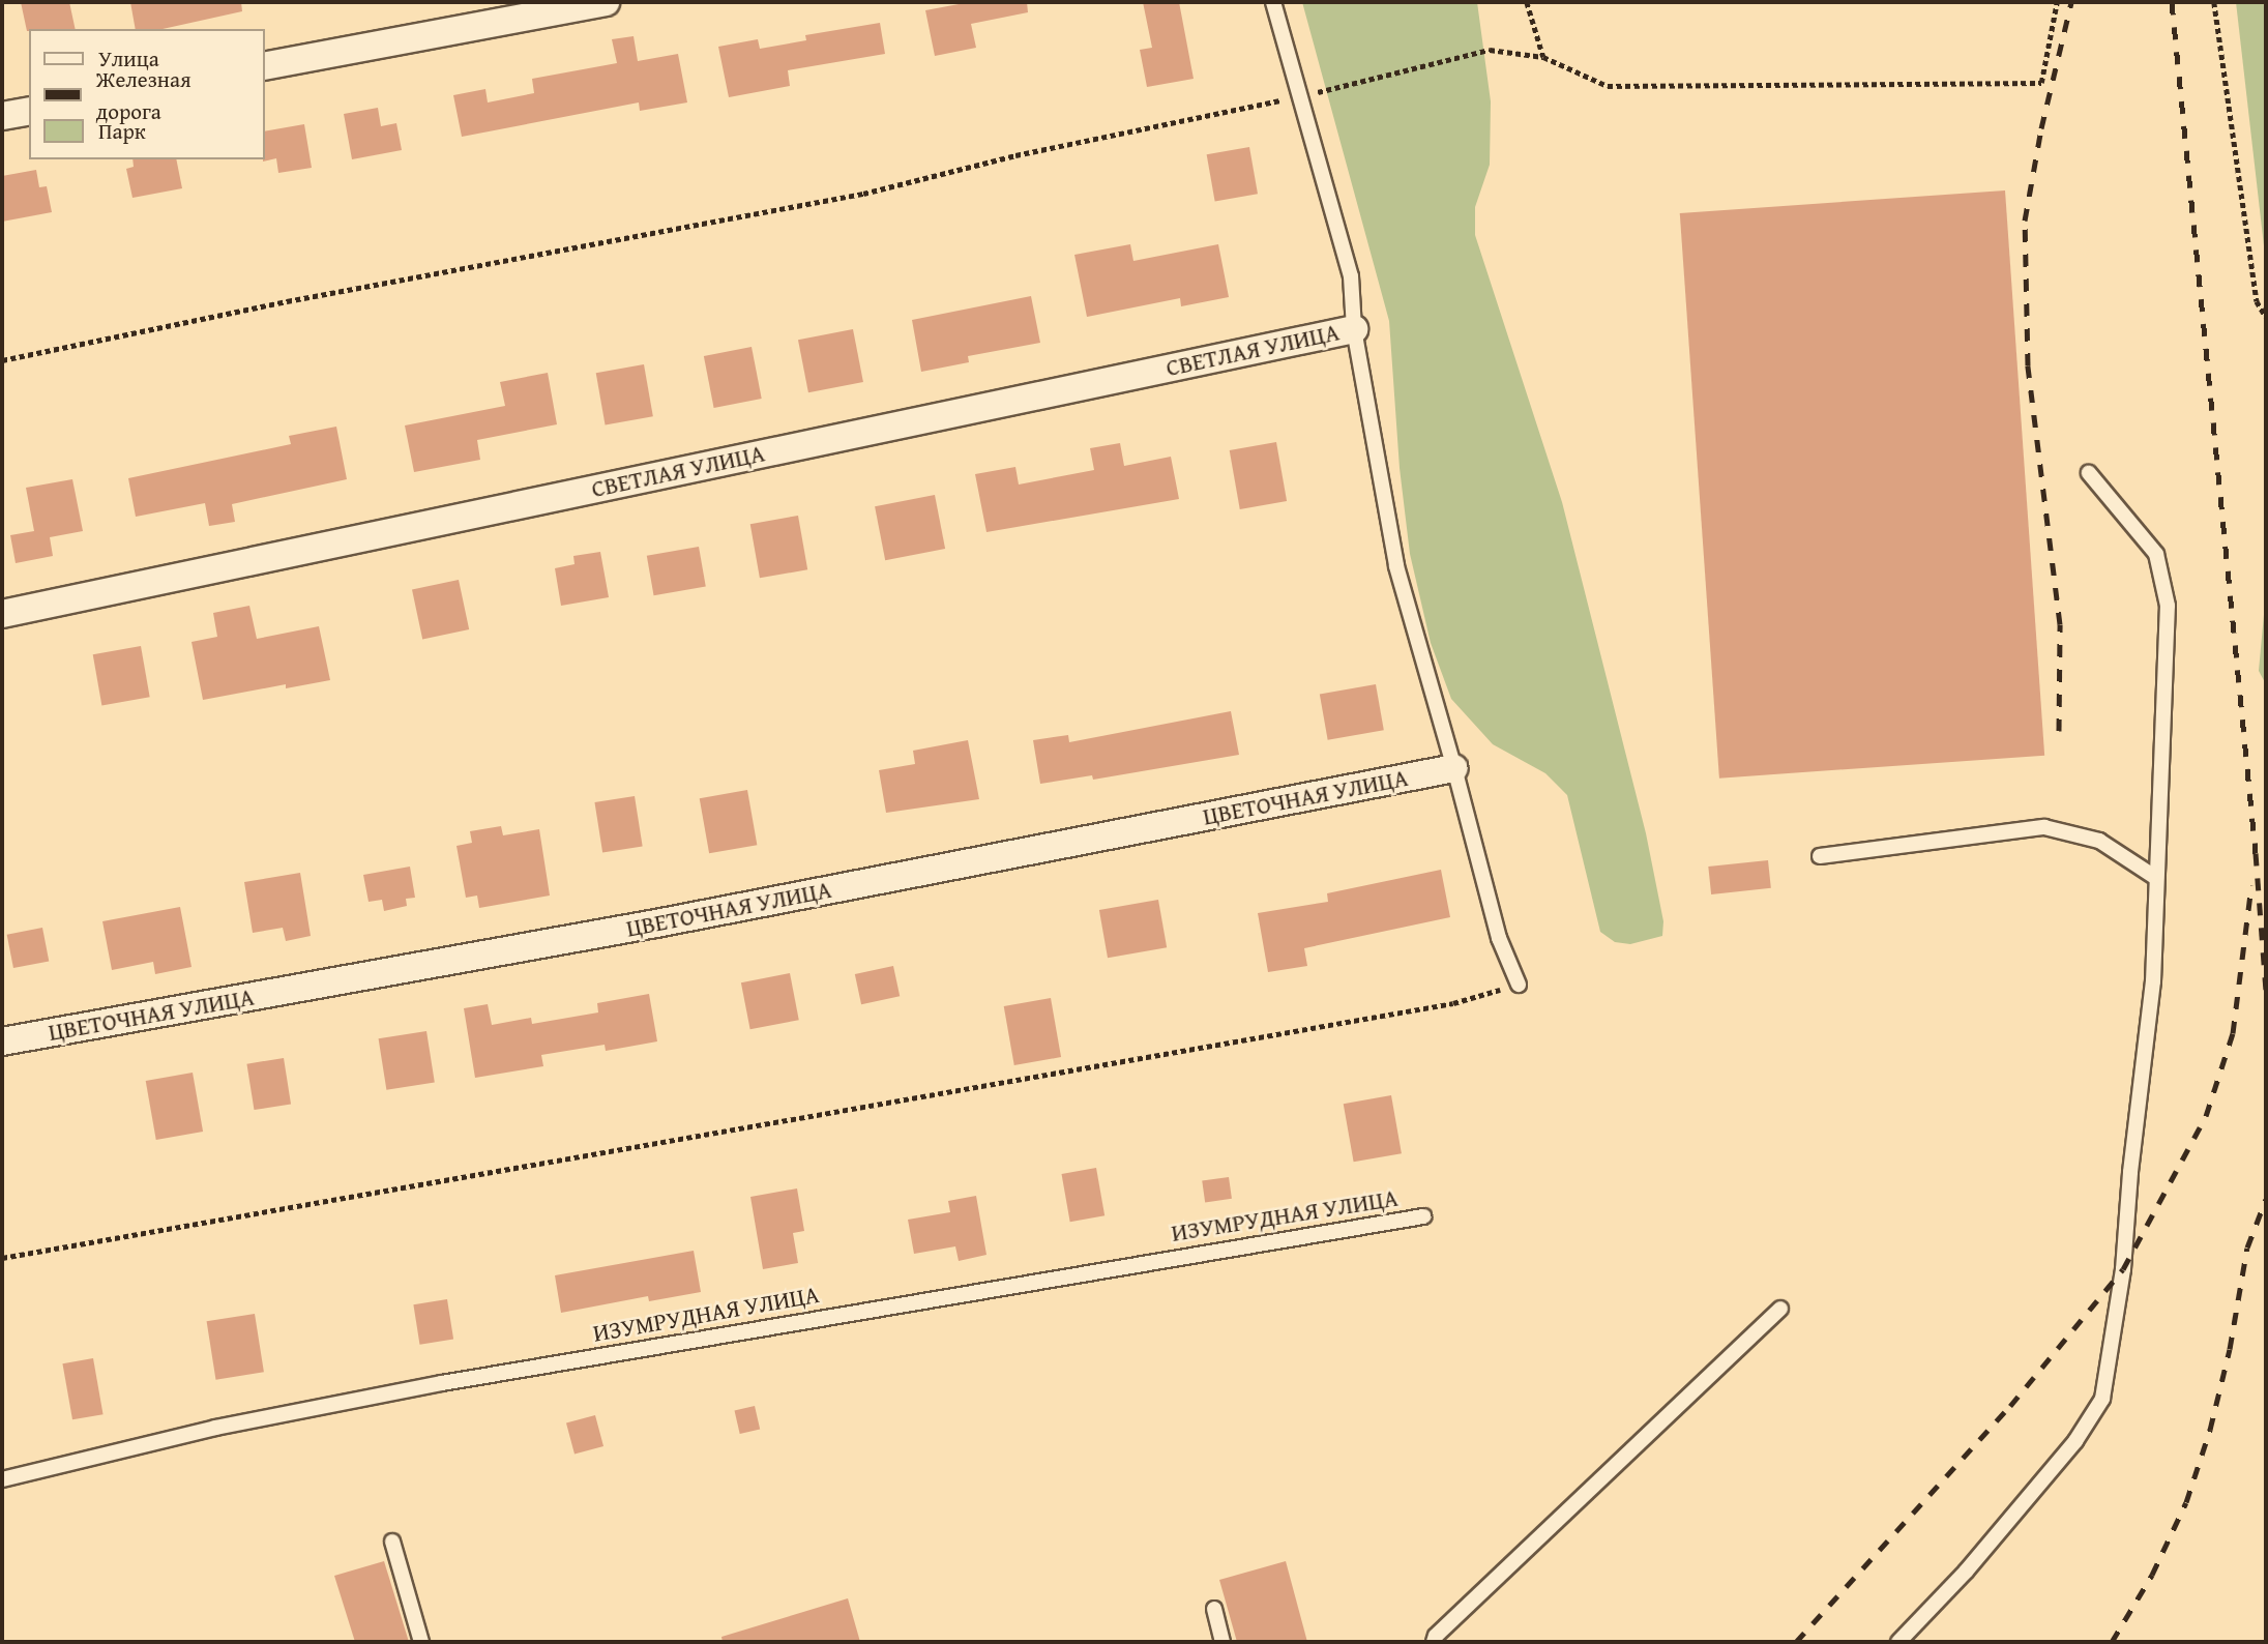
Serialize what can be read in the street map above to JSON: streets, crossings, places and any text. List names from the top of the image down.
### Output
{
  "streets": {
    "street": ["СВЕТЛАЯ УЛИЦА", "ЦВЕТОЧНАЯ УЛИЦА"],
    "lane": ["ИЗУМРУДНАЯ УЛИЦА"]
  },
  "legend": ["Улица", "Железная дорога", "Парк"]
}
